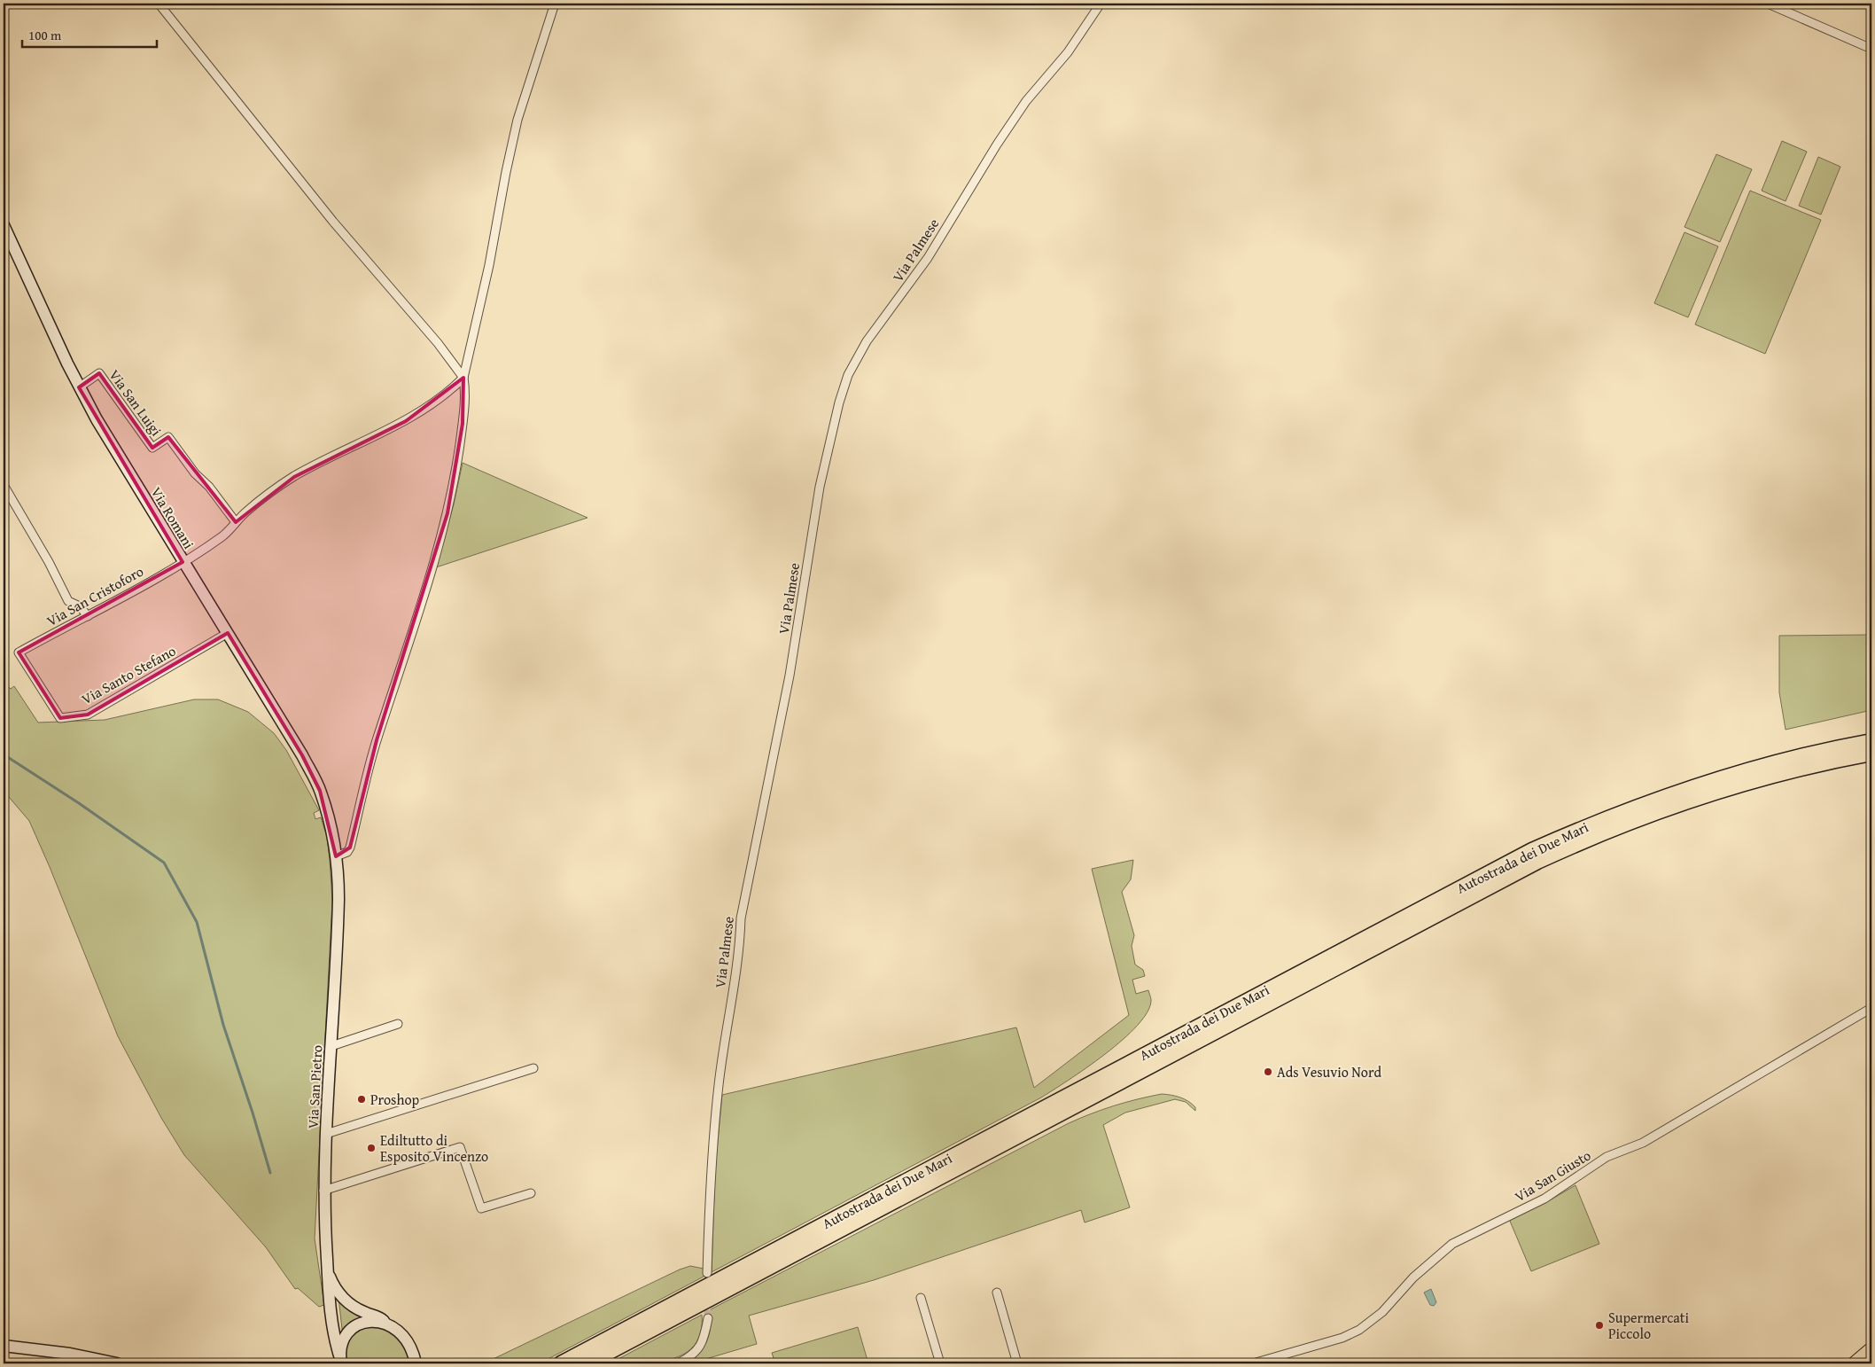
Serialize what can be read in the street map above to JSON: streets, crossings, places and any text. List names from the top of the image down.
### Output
{
  "streets": {
    "highway": ["Autostrada dei Due Mari"],
    "street": [
      "Via Palmese",
      "Via San Luigi",
      "Via Romani",
      "Via San Cristoforo",
      "Via Santo Stefano",
      "Via San Pietro",
      "Via San Giusto"
    ]
  },
  "crossings": [
    ["Via San Luigi", "Via Romani"],
    ["Via San Luigi", "Via San Cristoforo"],
    ["Via Romani", "Via San Cristoforo"],
    ["Via Romani", "Via Santo Stefano"],
    ["Via Romani", "Via San Pietro"],
    ["Via San Cristoforo", "Via Santo Stefano"]
  ],
  "places": [
    "Ads Vesuvio Nord",
    "Proshop",
    "Ediltutto di Esposito Vincenzo",
    "Supermercati Piccolo"
  ],
  "scale_bar": "100 m"
}
